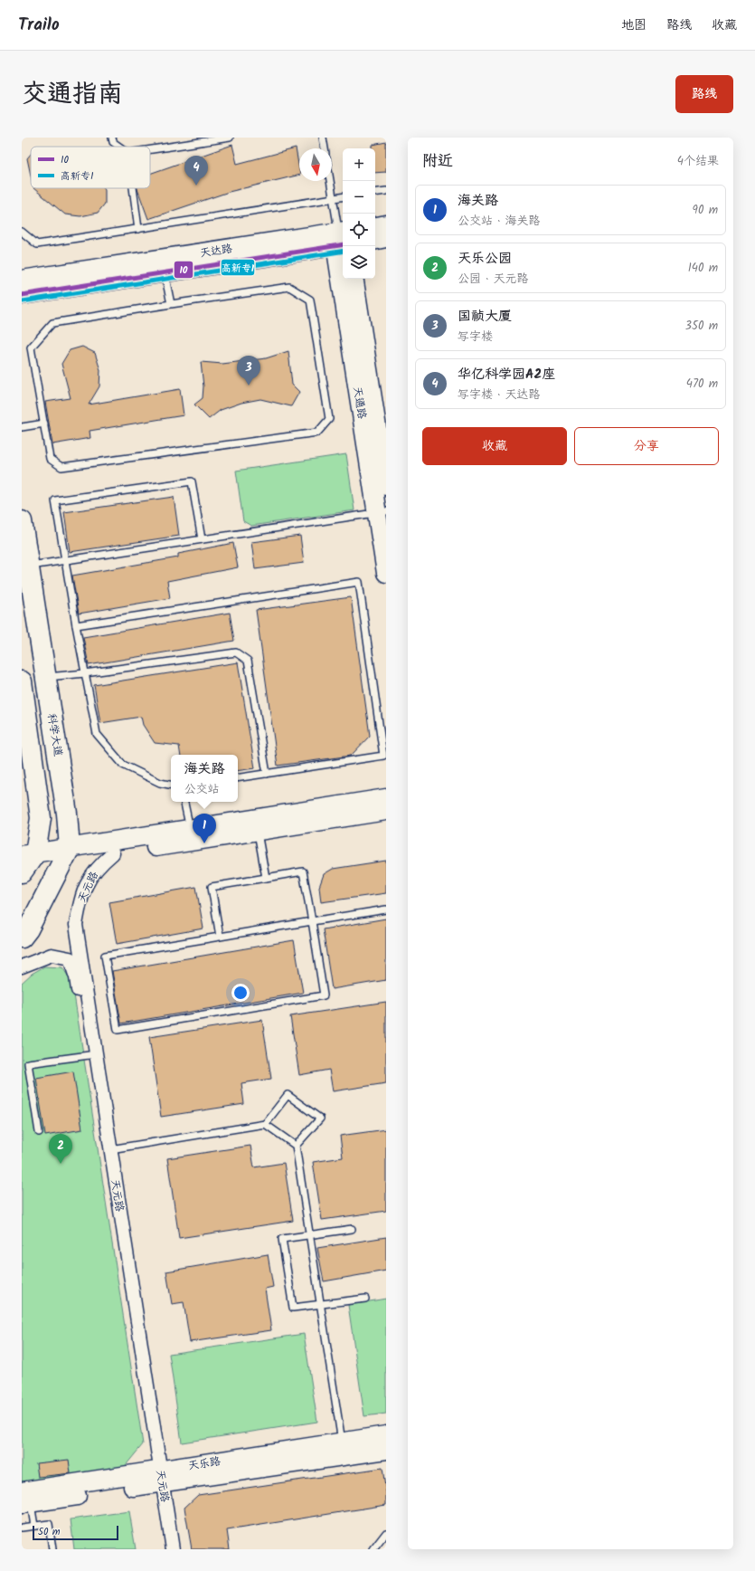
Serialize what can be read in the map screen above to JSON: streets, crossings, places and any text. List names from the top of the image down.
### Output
{
  "streets": {
    "main road": ["科学大道"],
    "street": [
      "天达路",
      "天通路",
      "天元路",
      "天乐路"
    ]
  },
  "crossings": [
    ["天达路", "天通路"],
    ["天元路", "天乐路"]
  ],
  "lines": ["transit line 10", "transit line 高新专1"],
  "legend": ["10", "高新专1"],
  "scale_bar": "50 m",
  "north": "bottom",
  "page": {
    "header": "Trailo",
    "nav": ["地图", "路线", "收藏"],
    "title": "交通指南",
    "buttons": [
      "路线",
      ["收藏", "分享"]
    ],
    "heading": ["附近", "4个结果"],
    "map_buttons": ["+", "−"],
    "pins": [
      "4",
      "3",
      "1",
      "2"
    ],
    "list": [
      {
        "mark": "1",
        "name": "海关路",
        "note": "公交站 · 海关路",
        "value": "90 m"
      },
      {
        "mark": "2",
        "name": "天乐公园",
        "note": "公园 · 天元路",
        "value": "140 m"
      },
      {
        "mark": "3",
        "name": "国祯大厦",
        "note": "写字楼",
        "value": "350 m"
      },
      {
        "mark": "4",
        "name": "华亿科学园A2座",
        "note": "写字楼 · 天达路",
        "value": "470 m"
      }
    ],
    "popup": ["海关路", "公交站"],
    "scale": "50 m"
  }
}
